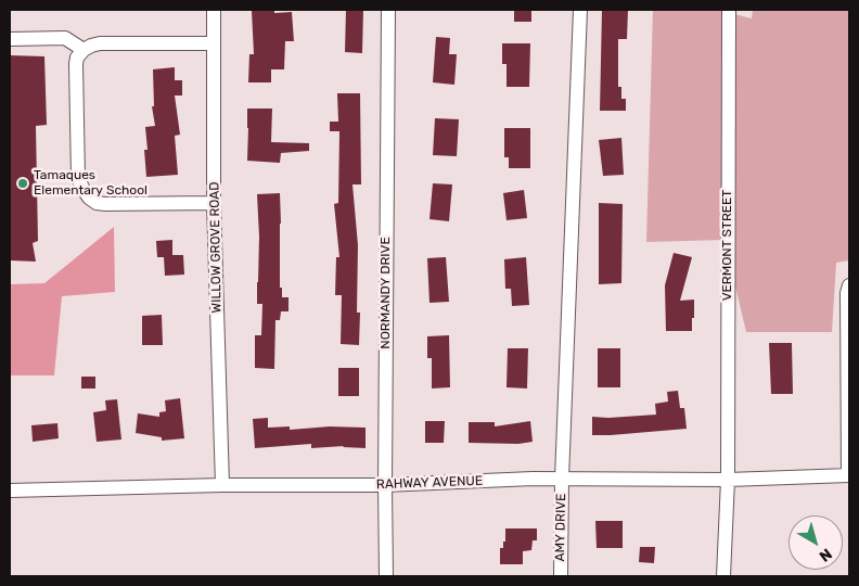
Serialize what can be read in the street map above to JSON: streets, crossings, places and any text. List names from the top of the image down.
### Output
{
  "streets": {
    "street": [
      "VERMONT STREET",
      "WILLOW GROVE ROAD",
      "NORMANDY DRIVE",
      "RAHWAY AVENUE",
      "AMY DRIVE"
    ]
  },
  "crossings": [
    ["VERMONT STREET", "RAHWAY AVENUE"],
    ["WILLOW GROVE ROAD", "RAHWAY AVENUE"],
    ["NORMANDY DRIVE", "RAHWAY AVENUE"],
    ["RAHWAY AVENUE", "AMY DRIVE"]
  ],
  "places": ["Tamaques Elementary School"],
  "north": "bottom right"
}
